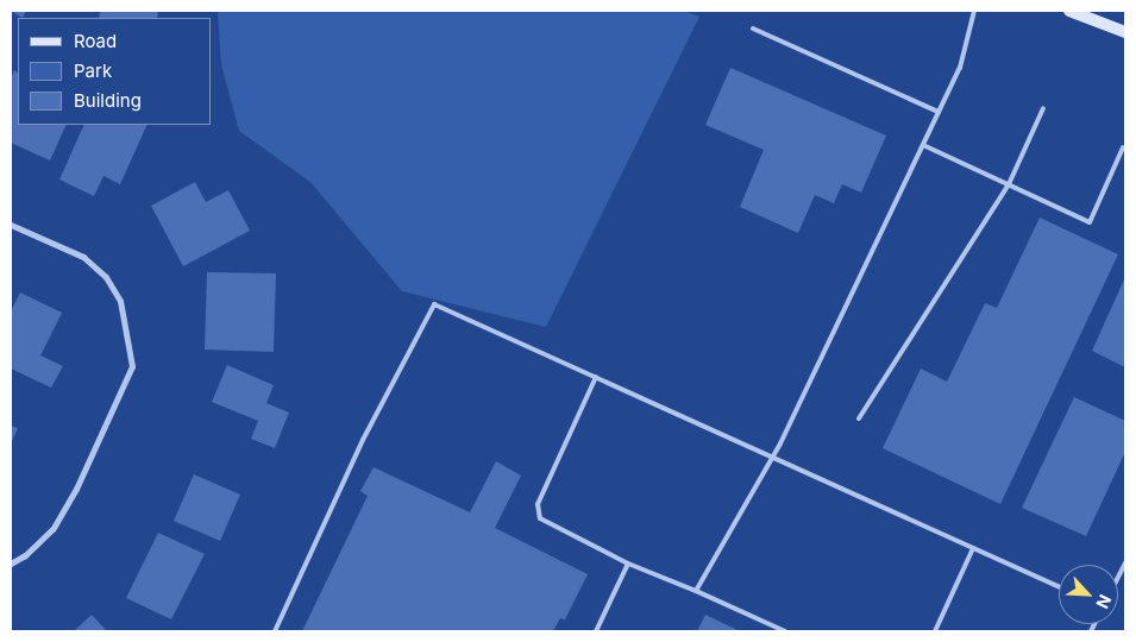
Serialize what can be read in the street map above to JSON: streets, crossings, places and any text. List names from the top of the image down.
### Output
{
  "legend": ["Road", "Park", "Building"],
  "north": "bottom right"
}
